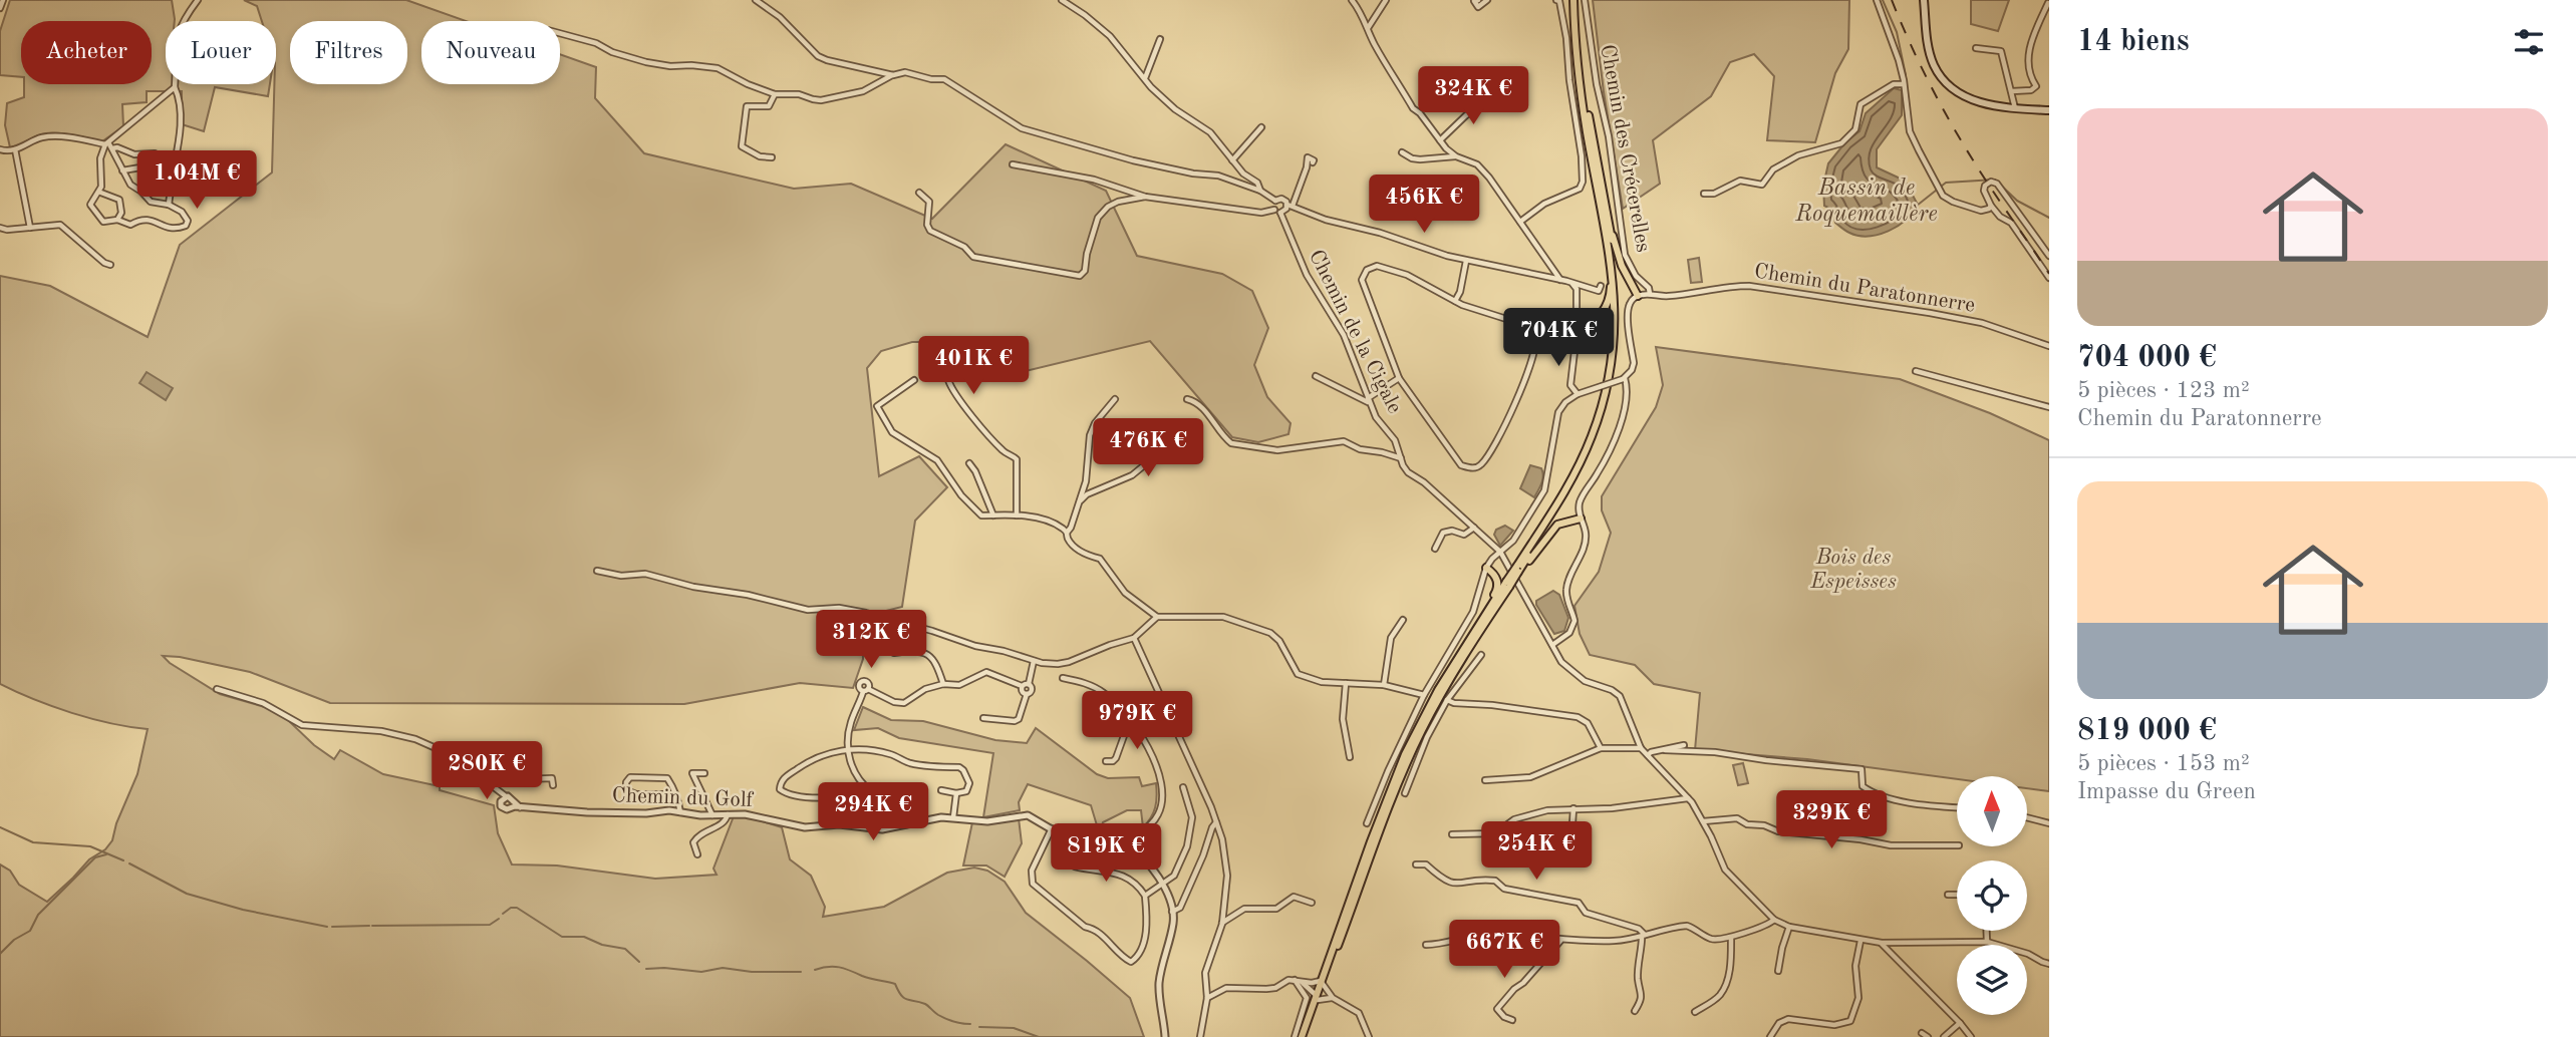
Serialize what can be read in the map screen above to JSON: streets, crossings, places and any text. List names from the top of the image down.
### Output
{
  "streets": {
    "street": [
      "Chemin des Crécerelles",
      "Chemin du Paratonnerre",
      "Chemin de la Cigale",
      "Chemin du Golf"
    ]
  },
  "crossings": [
    ["Chemin des Crécerelles", "Chemin du Paratonnerre"]
  ],
  "water": ["Bassin de Roquemaillère"],
  "parks": ["Bois des Espeisses"],
  "north": "top",
  "page": {
    "heading": "14 biens",
    "chip": [
      "Acheter",
      "Louer",
      "Filtres",
      "Nouveau"
    ],
    "price": [
      "324K €",
      "1.04M €",
      "456K €",
      "704K €",
      "401K €",
      "476K €",
      "312K €",
      "979K €",
      "280K €",
      "294K €",
      "329K €",
      "254K €",
      "819K €",
      "667K €"
    ],
    "list": [
      {
        "name": "704 000 €",
        "note": "5 pièces · 123 m² · Chemin du Paratonnerre"
      },
      {
        "name": "819 000 €",
        "note": "5 pièces · 153 m² · Impasse du Green"
      }
    ]
  }
}
